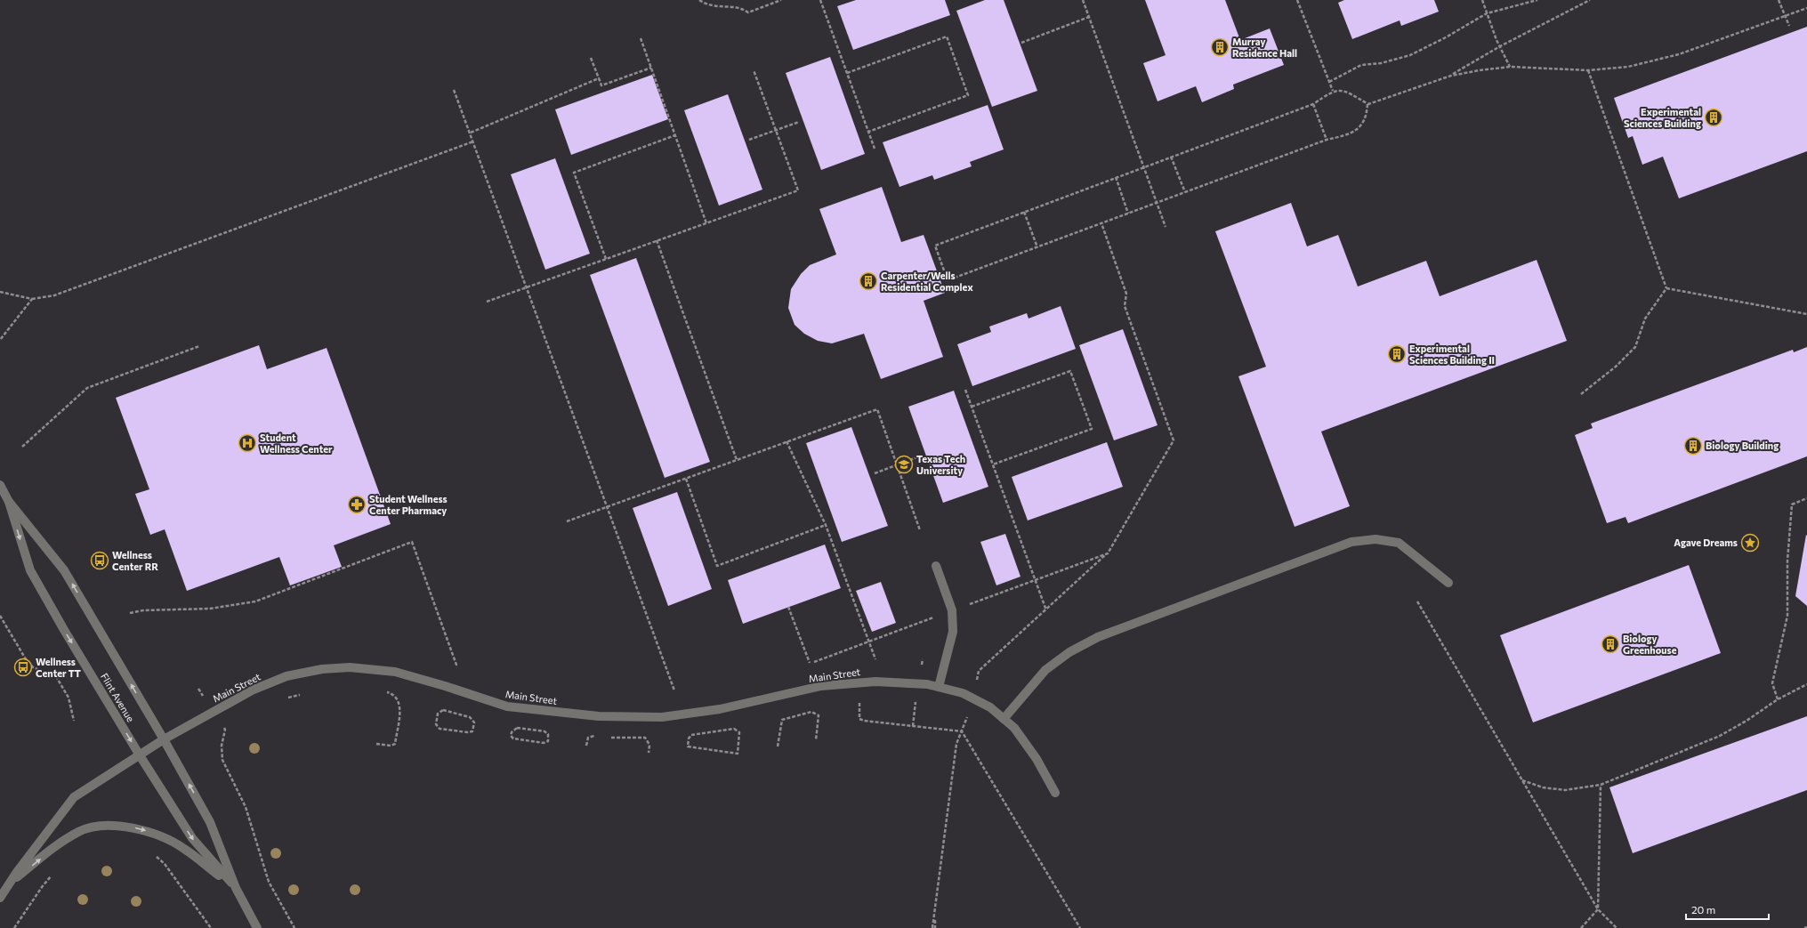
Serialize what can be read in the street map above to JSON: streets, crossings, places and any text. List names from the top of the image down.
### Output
{
  "streets": {
    "street": ["Main Street", "Flint Avenue"]
  },
  "crossings": [
    ["Main Street", "Flint Avenue"]
  ],
  "places": {
    "building": [
      "Murray Residence Hall",
      "Experimental Sciences Building",
      "Carpenter/Wells Residential Complex",
      "Experimental Sciences Building II",
      "Biology Building",
      "Biology Greenhouse"
    ],
    "hospital": ["Student Wellness Center"],
    "school or university": ["Texas Tech University"],
    "pharmacy": ["Student Wellness Center Pharmacy"],
    "place": ["Agave Dreams"],
    "bus stop": ["Wellness Center RR", "Wellness Center TT"]
  },
  "scale_bar": "20 m"
}
